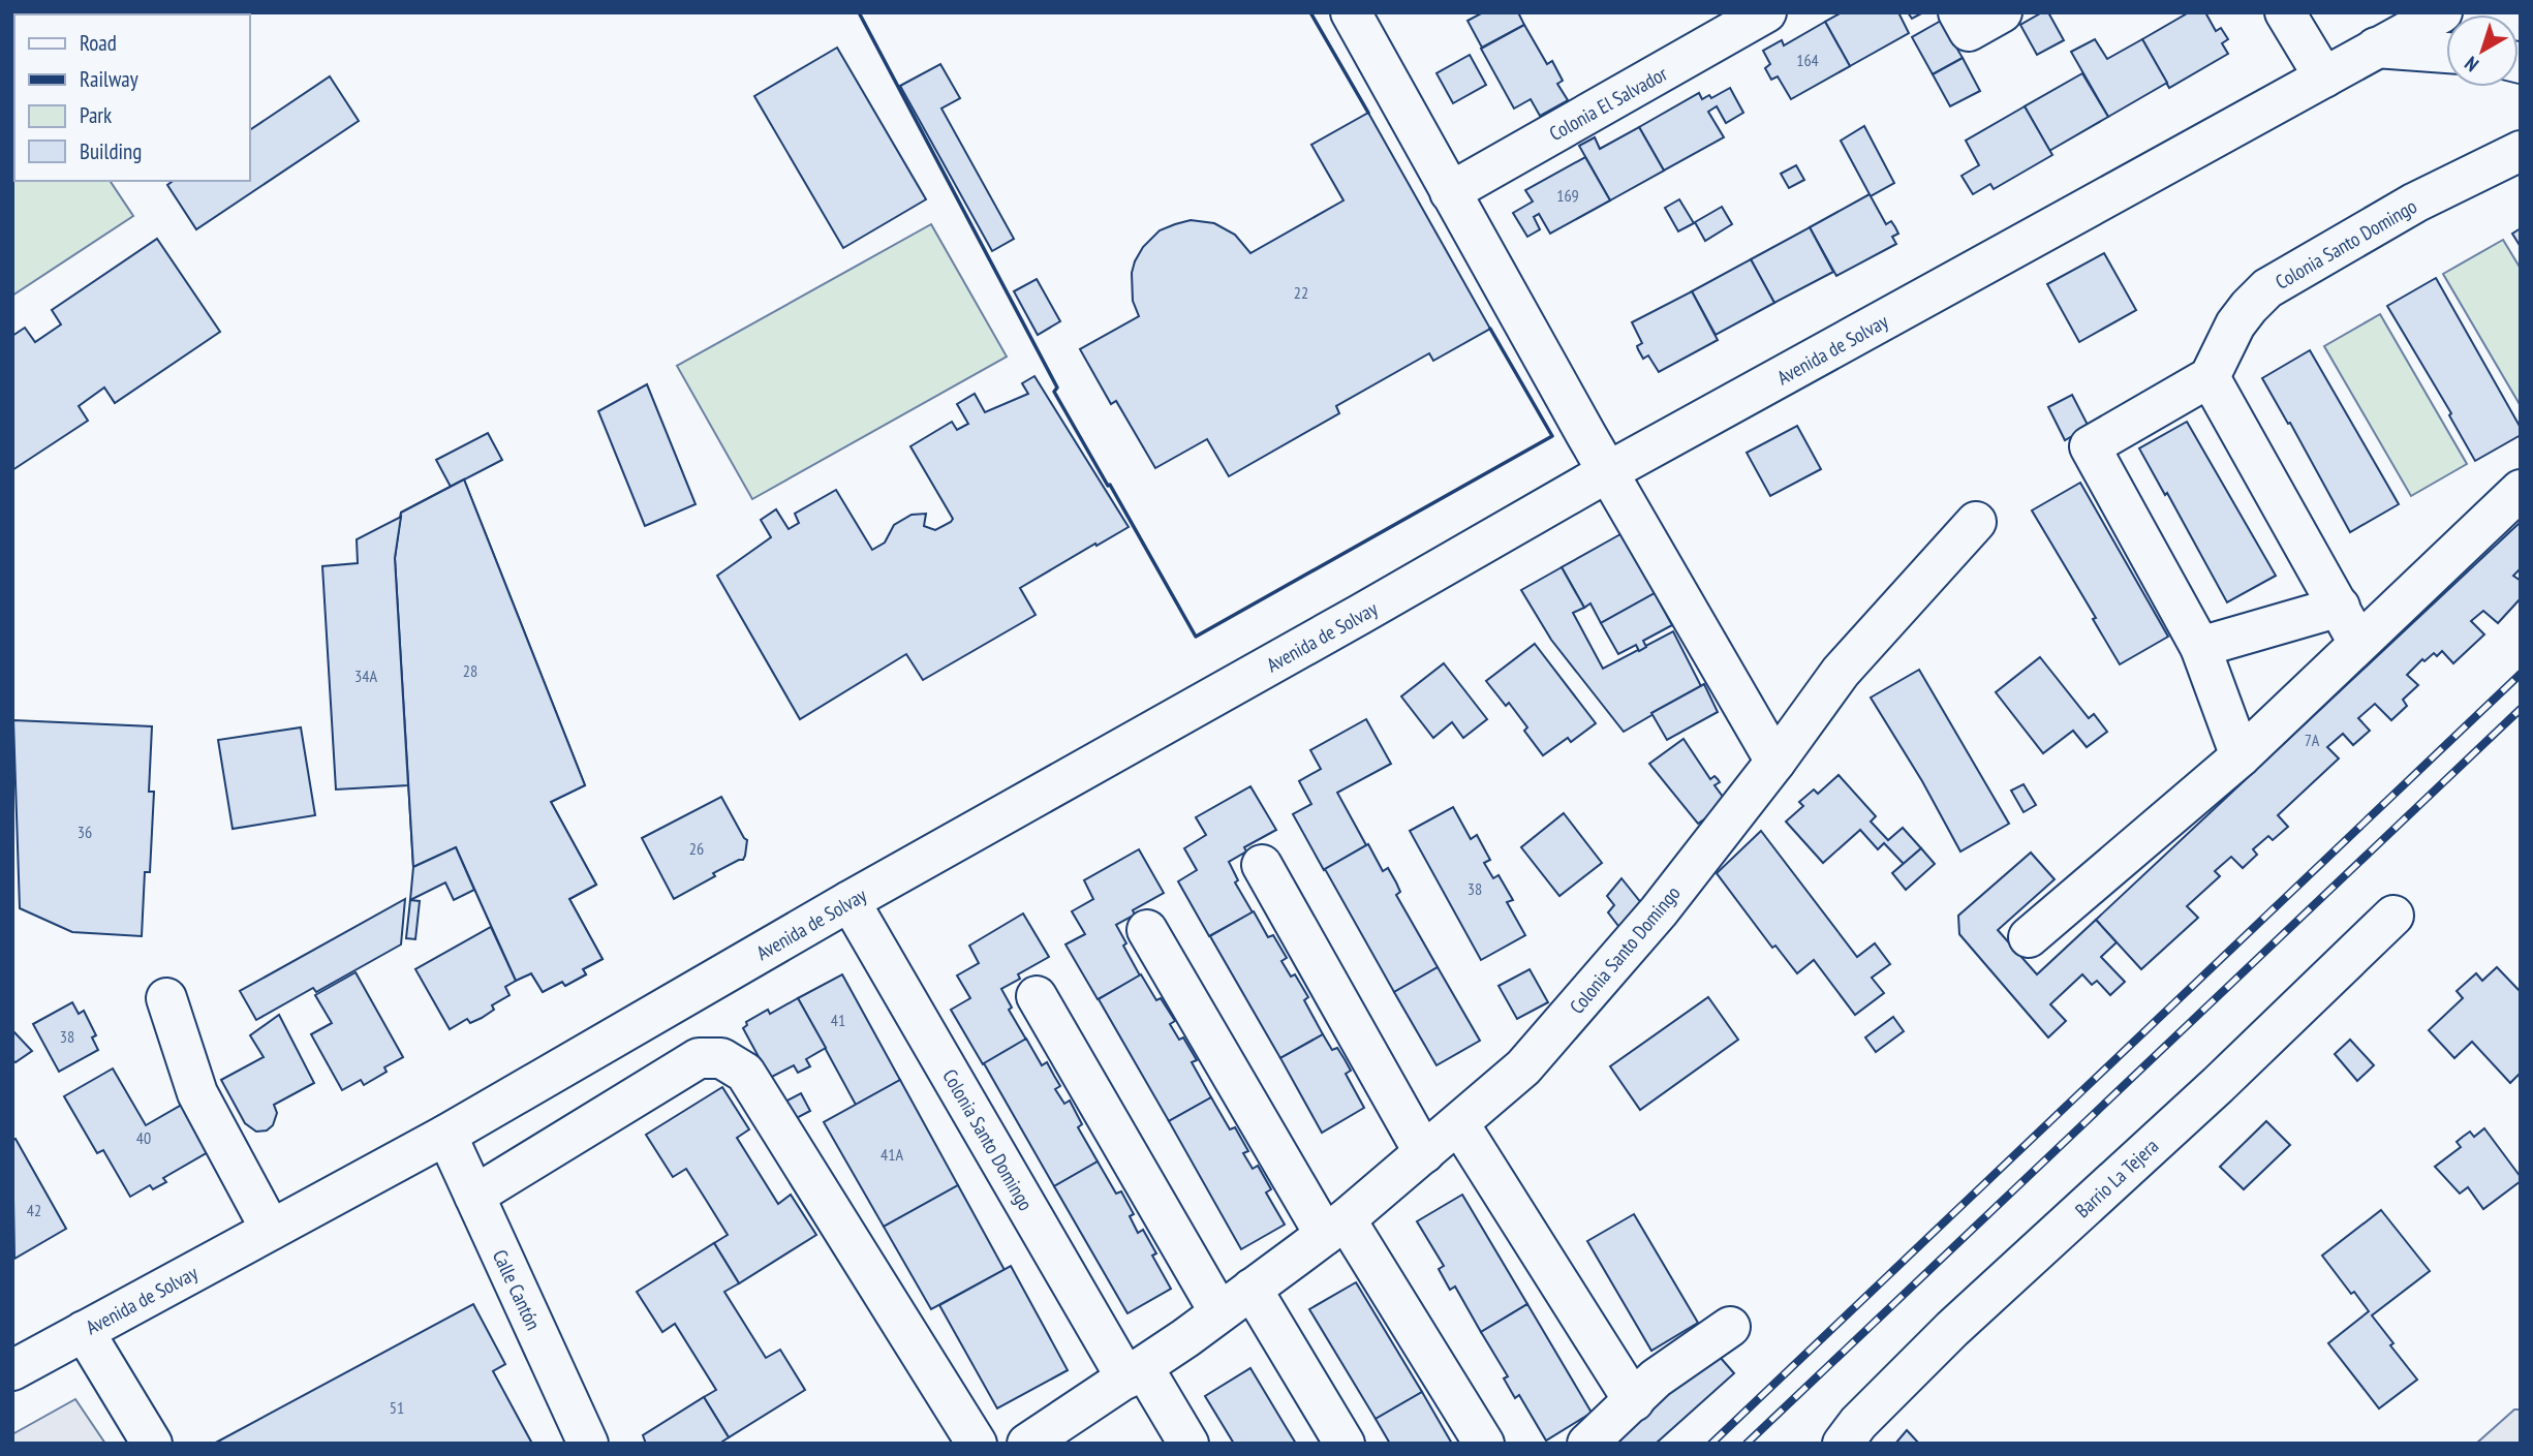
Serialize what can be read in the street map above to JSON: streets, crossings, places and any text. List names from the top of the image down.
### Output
{
  "streets": {
    "main road": [
      "Colonia El Salvador",
      "Colonia Santo Domingo",
      "Avenida de Solvay",
      "Barrio La Tejera",
      "Calle Cantón"
    ]
  },
  "crossings": [
    ["Colonia Santo Domingo", "Avenida de Solvay"],
    ["Avenida de Solvay", "Calle Cantón"]
  ],
  "house_numbers": [
    "164",
    "169",
    "22",
    "28",
    "34A",
    "7A",
    "36",
    "26",
    "38",
    "41",
    "38",
    "40",
    "41A",
    "42",
    "51"
  ],
  "legend": [
    "Road",
    "Railway",
    "Park",
    "Building"
  ],
  "north": "bottom left"
}
